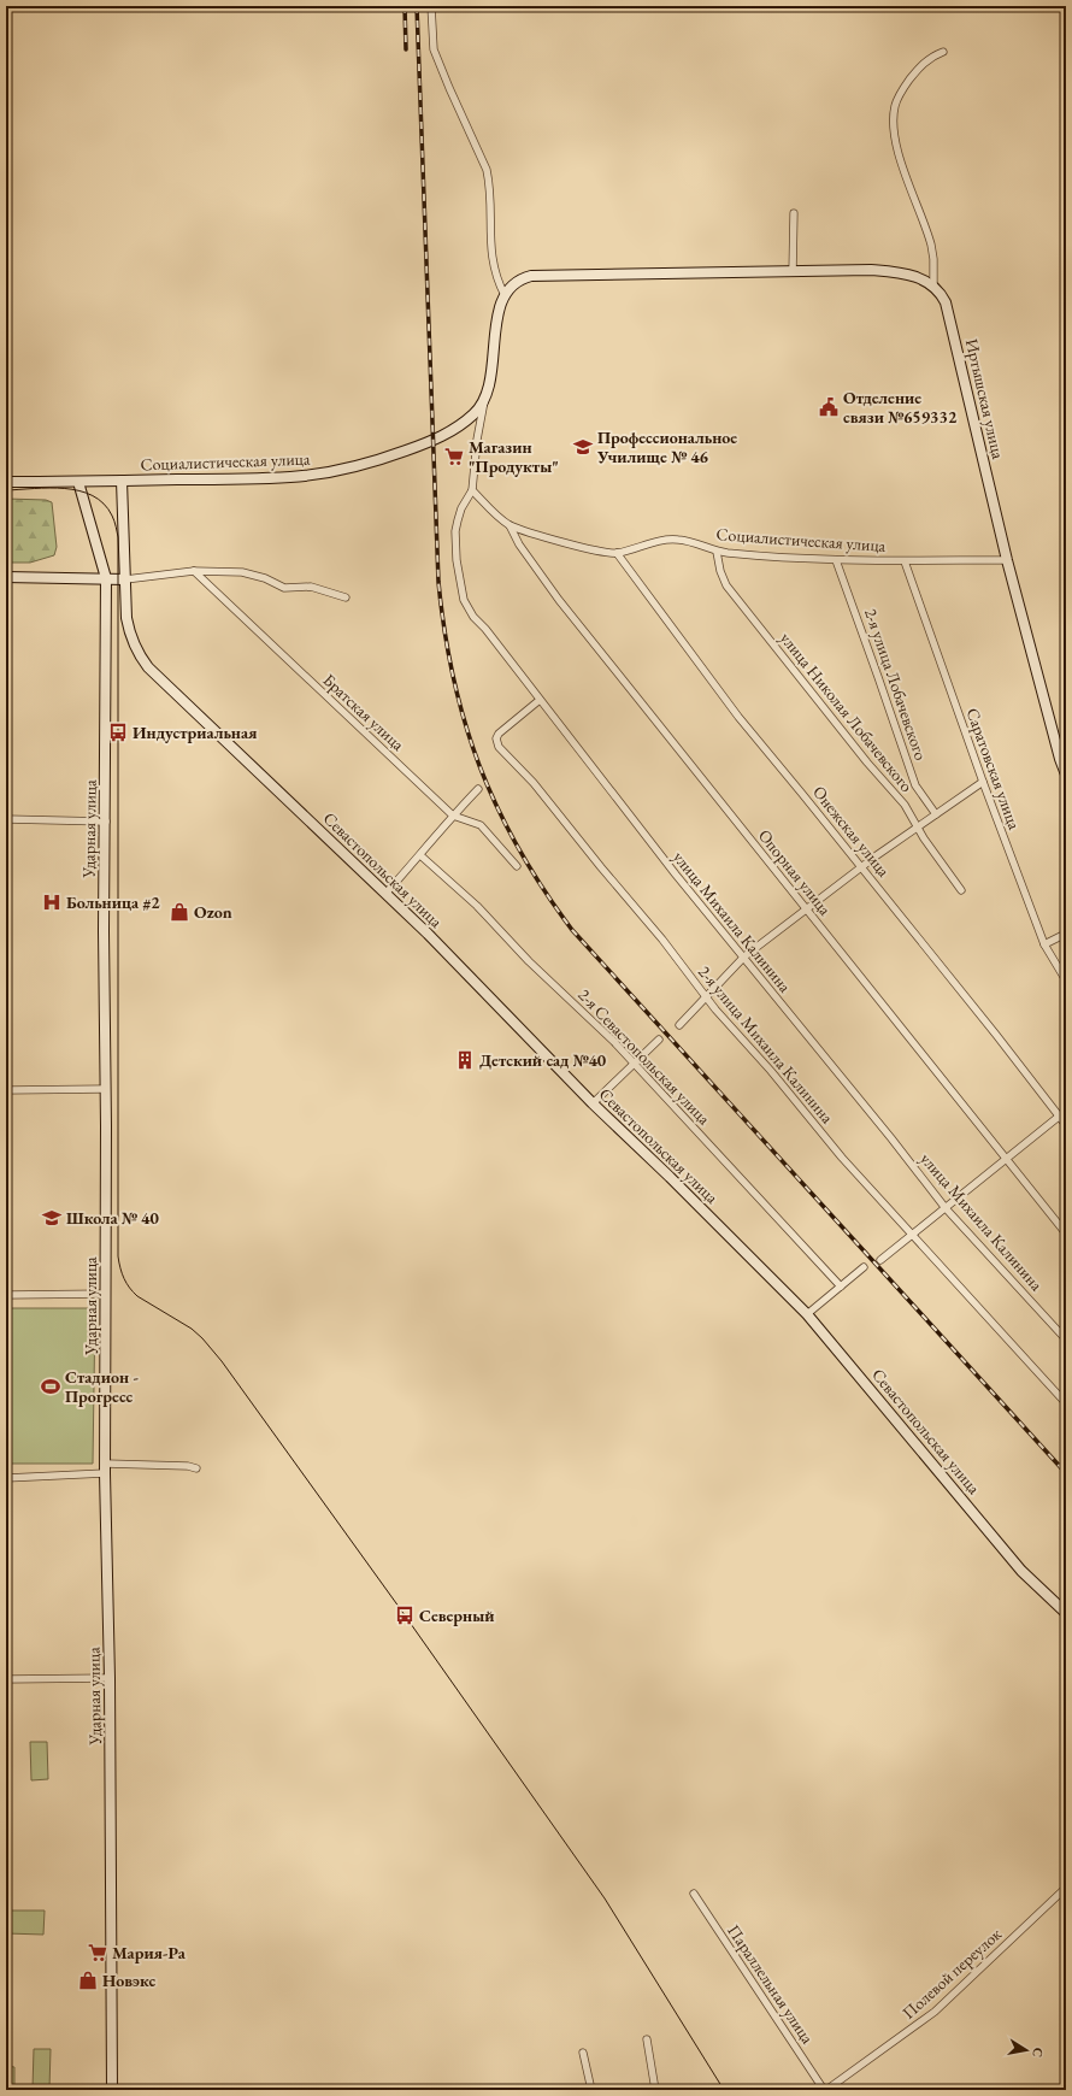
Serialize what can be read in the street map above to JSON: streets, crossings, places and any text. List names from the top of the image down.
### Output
{
  "streets": {
    "street": [
      "Иртышская улица",
      "Социалистическая улица",
      "2-я улица Лобачевского",
      "Братская улица",
      "улица Николая Лобачевского",
      "Саратовская улица",
      "Ударная улица",
      "Онежская улица",
      "Севастопольская улица",
      "Опорная улица",
      "улица Михаила Калинина",
      "2-я улица Михаила Калинина",
      "2-я Севастопольская улица",
      "Полевой переулок",
      "Параллельная улица"
    ]
  },
  "crossings": [
    ["Иртышская улица", "Социалистическая улица"],
    ["Социалистическая улица", "2-я улица Лобачевского"],
    ["Социалистическая улица", "улица Николая Лобачевского"],
    ["Социалистическая улица", "Саратовская улица"],
    ["Социалистическая улица", "Ударная улица"],
    ["Социалистическая улица", "Онежская улица"],
    ["Социалистическая улица", "Севастопольская улица"],
    ["Социалистическая улица", "Опорная улица"],
    ["Социалистическая улица", "улица Михаила Калинина"],
    ["улица Михаила Калинина", "2-я улица Михаила Калинина"],
    ["Полевой переулок", "Параллельная улица"]
  ],
  "places": {
    "public building": ["Отделение связи №659332"],
    "school or university": ["Профессиональное Училище № 46", "Школа № 40"],
    "supermarket": ["Магазин \"Продукты\"", "Мария-Ра"],
    "bus stop": ["Индустриальная", "Северный"],
    "hospital": ["Больница #2"],
    "shop": ["Ozon", "Новэкс"],
    "building": ["Детский сад №40"],
    "sports": ["Стадион - Прогресс"]
  },
  "north": "right"
}
